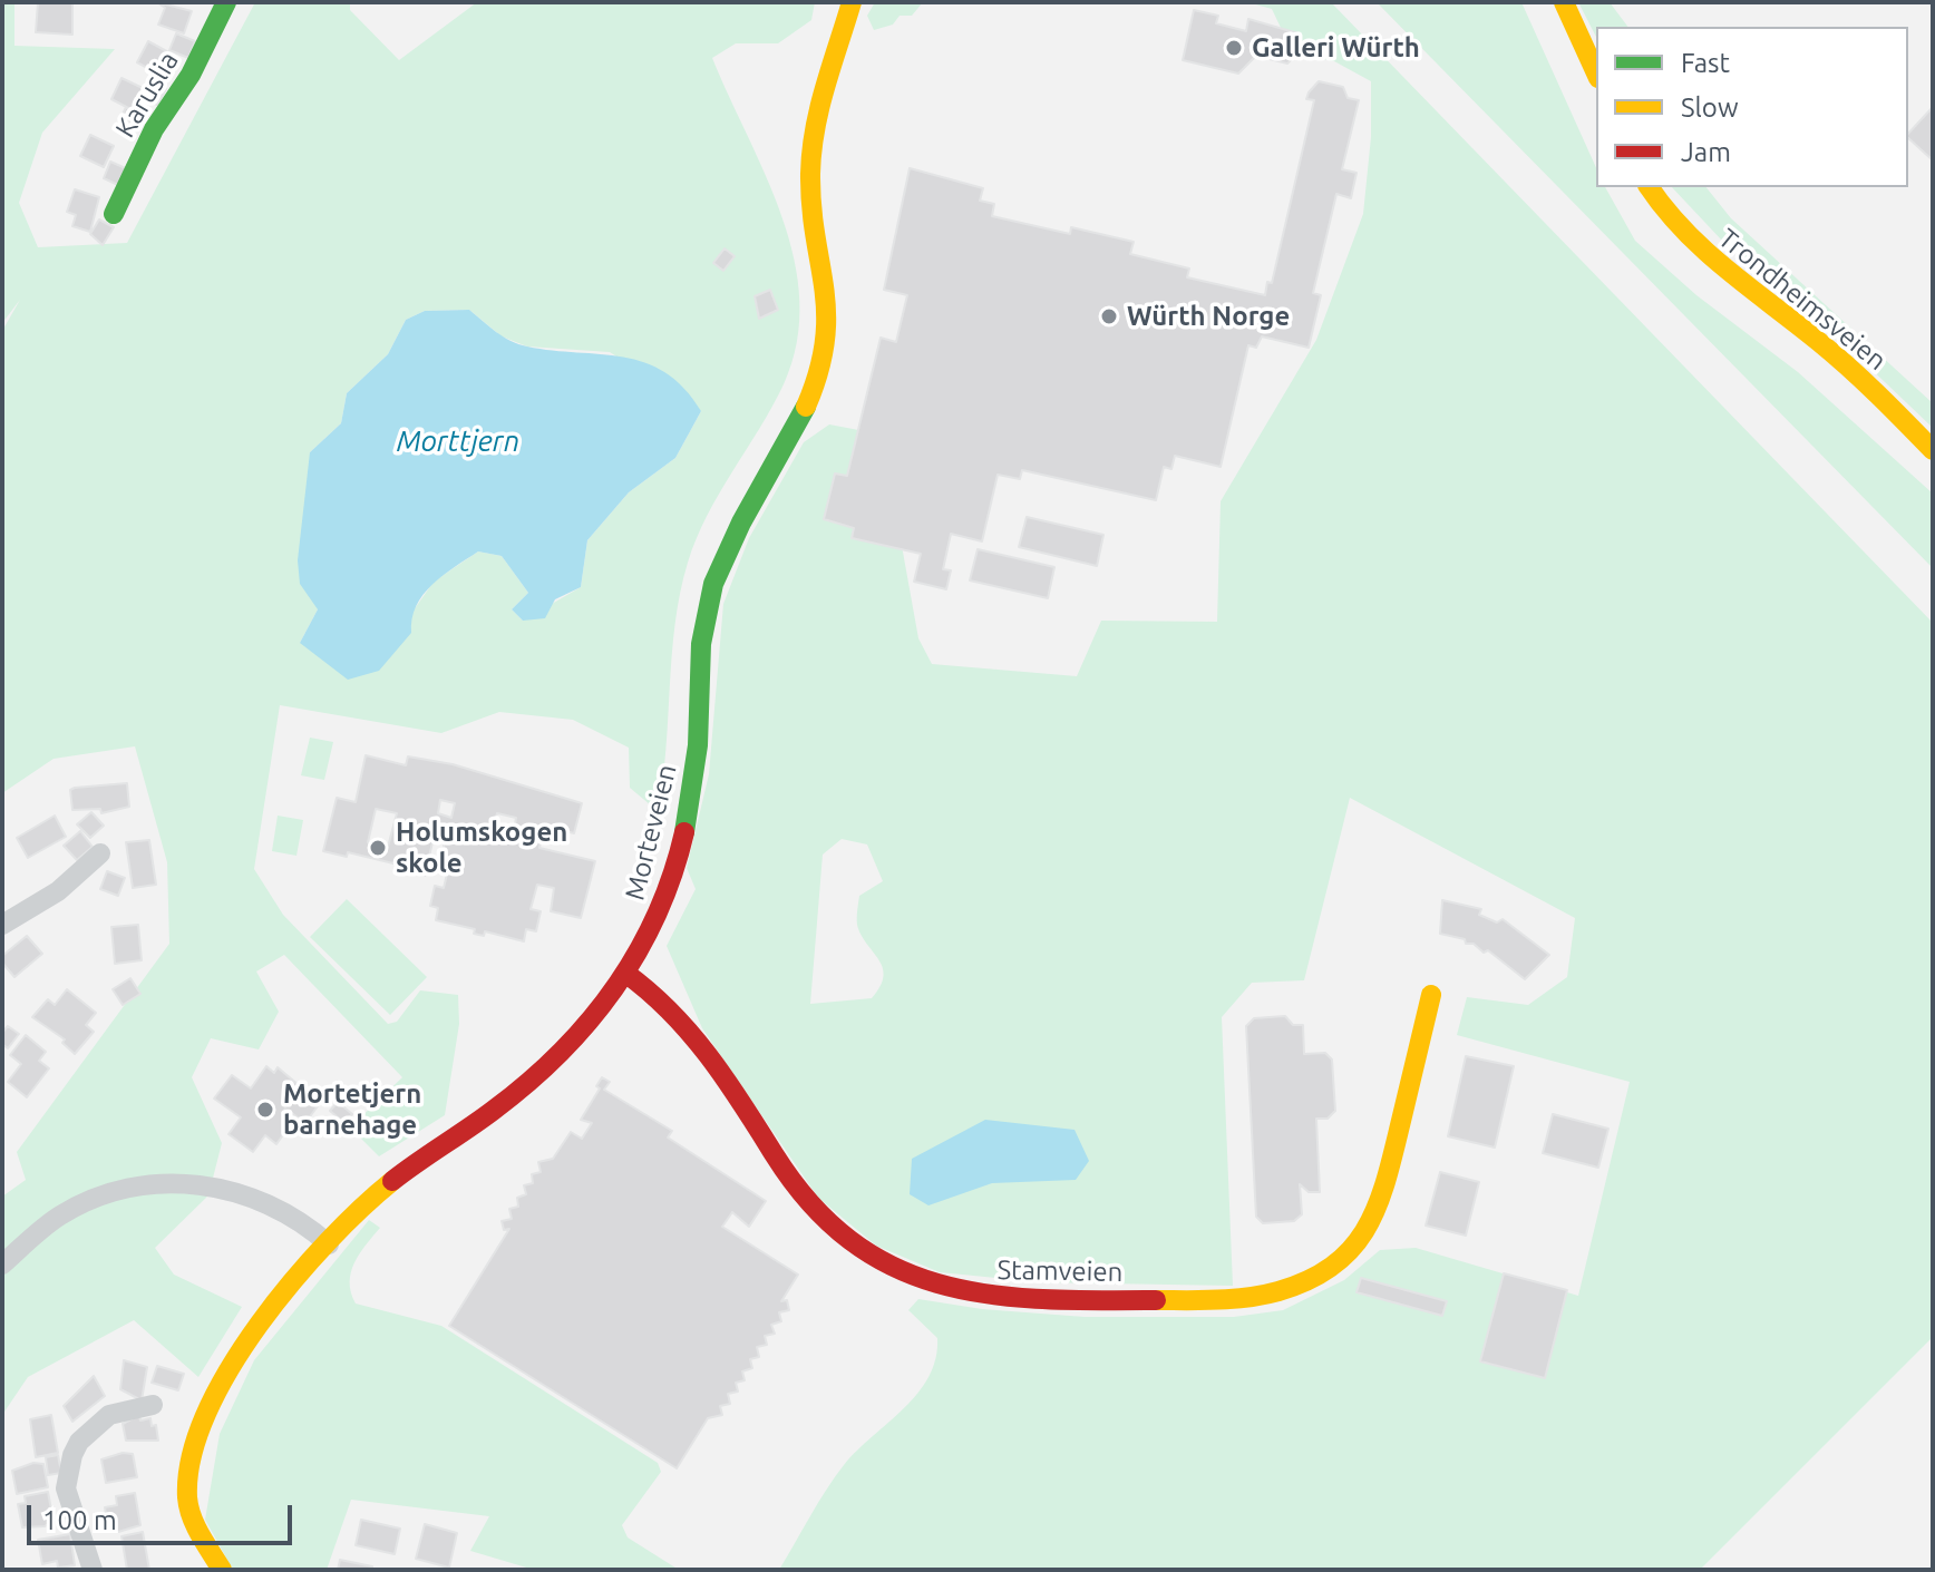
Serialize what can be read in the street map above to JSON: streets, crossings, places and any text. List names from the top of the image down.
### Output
{
  "streets": {
    "street": [
      "Karuslia",
      "Trondheimsveien",
      "Morteveien",
      "Stamveien"
    ]
  },
  "crossings": [
    ["Morteveien", "Stamveien"]
  ],
  "water": ["Morttjern"],
  "places": [
    "Galleri Würth",
    "Würth Norge",
    "Holumskogen skole",
    "Mortetjern barnehage"
  ],
  "legend": ["Fast", "Slow", "Jam"],
  "scale_bar": "100 m"
}
